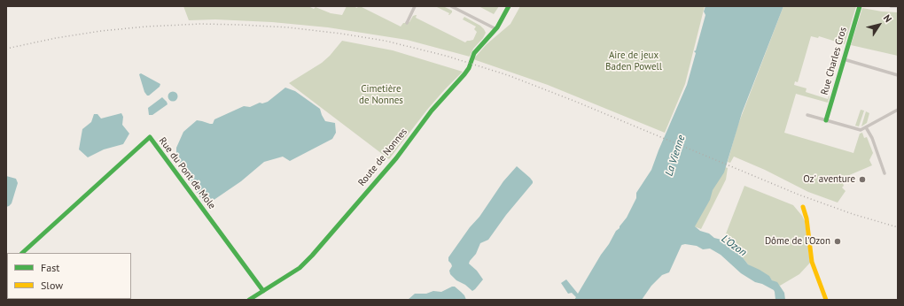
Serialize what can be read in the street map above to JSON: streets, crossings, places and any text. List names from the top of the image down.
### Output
{
  "streets": {
    "street": ["Rue Charles Cros", "Route de Nonnes", "Rue du Pont de Mole"]
  },
  "crossings": [
    ["Route de Nonnes", "Rue du Pont de Mole"]
  ],
  "water": ["La Vienne", "L'Ozon"],
  "parks": ["Aire de jeux Baden Powell", "Cimetière de Nonnes"],
  "places": ["Oz' aventure", "Dôme de l'Ozon"],
  "legend": ["Fast", "Slow"],
  "north": "top right"
}
